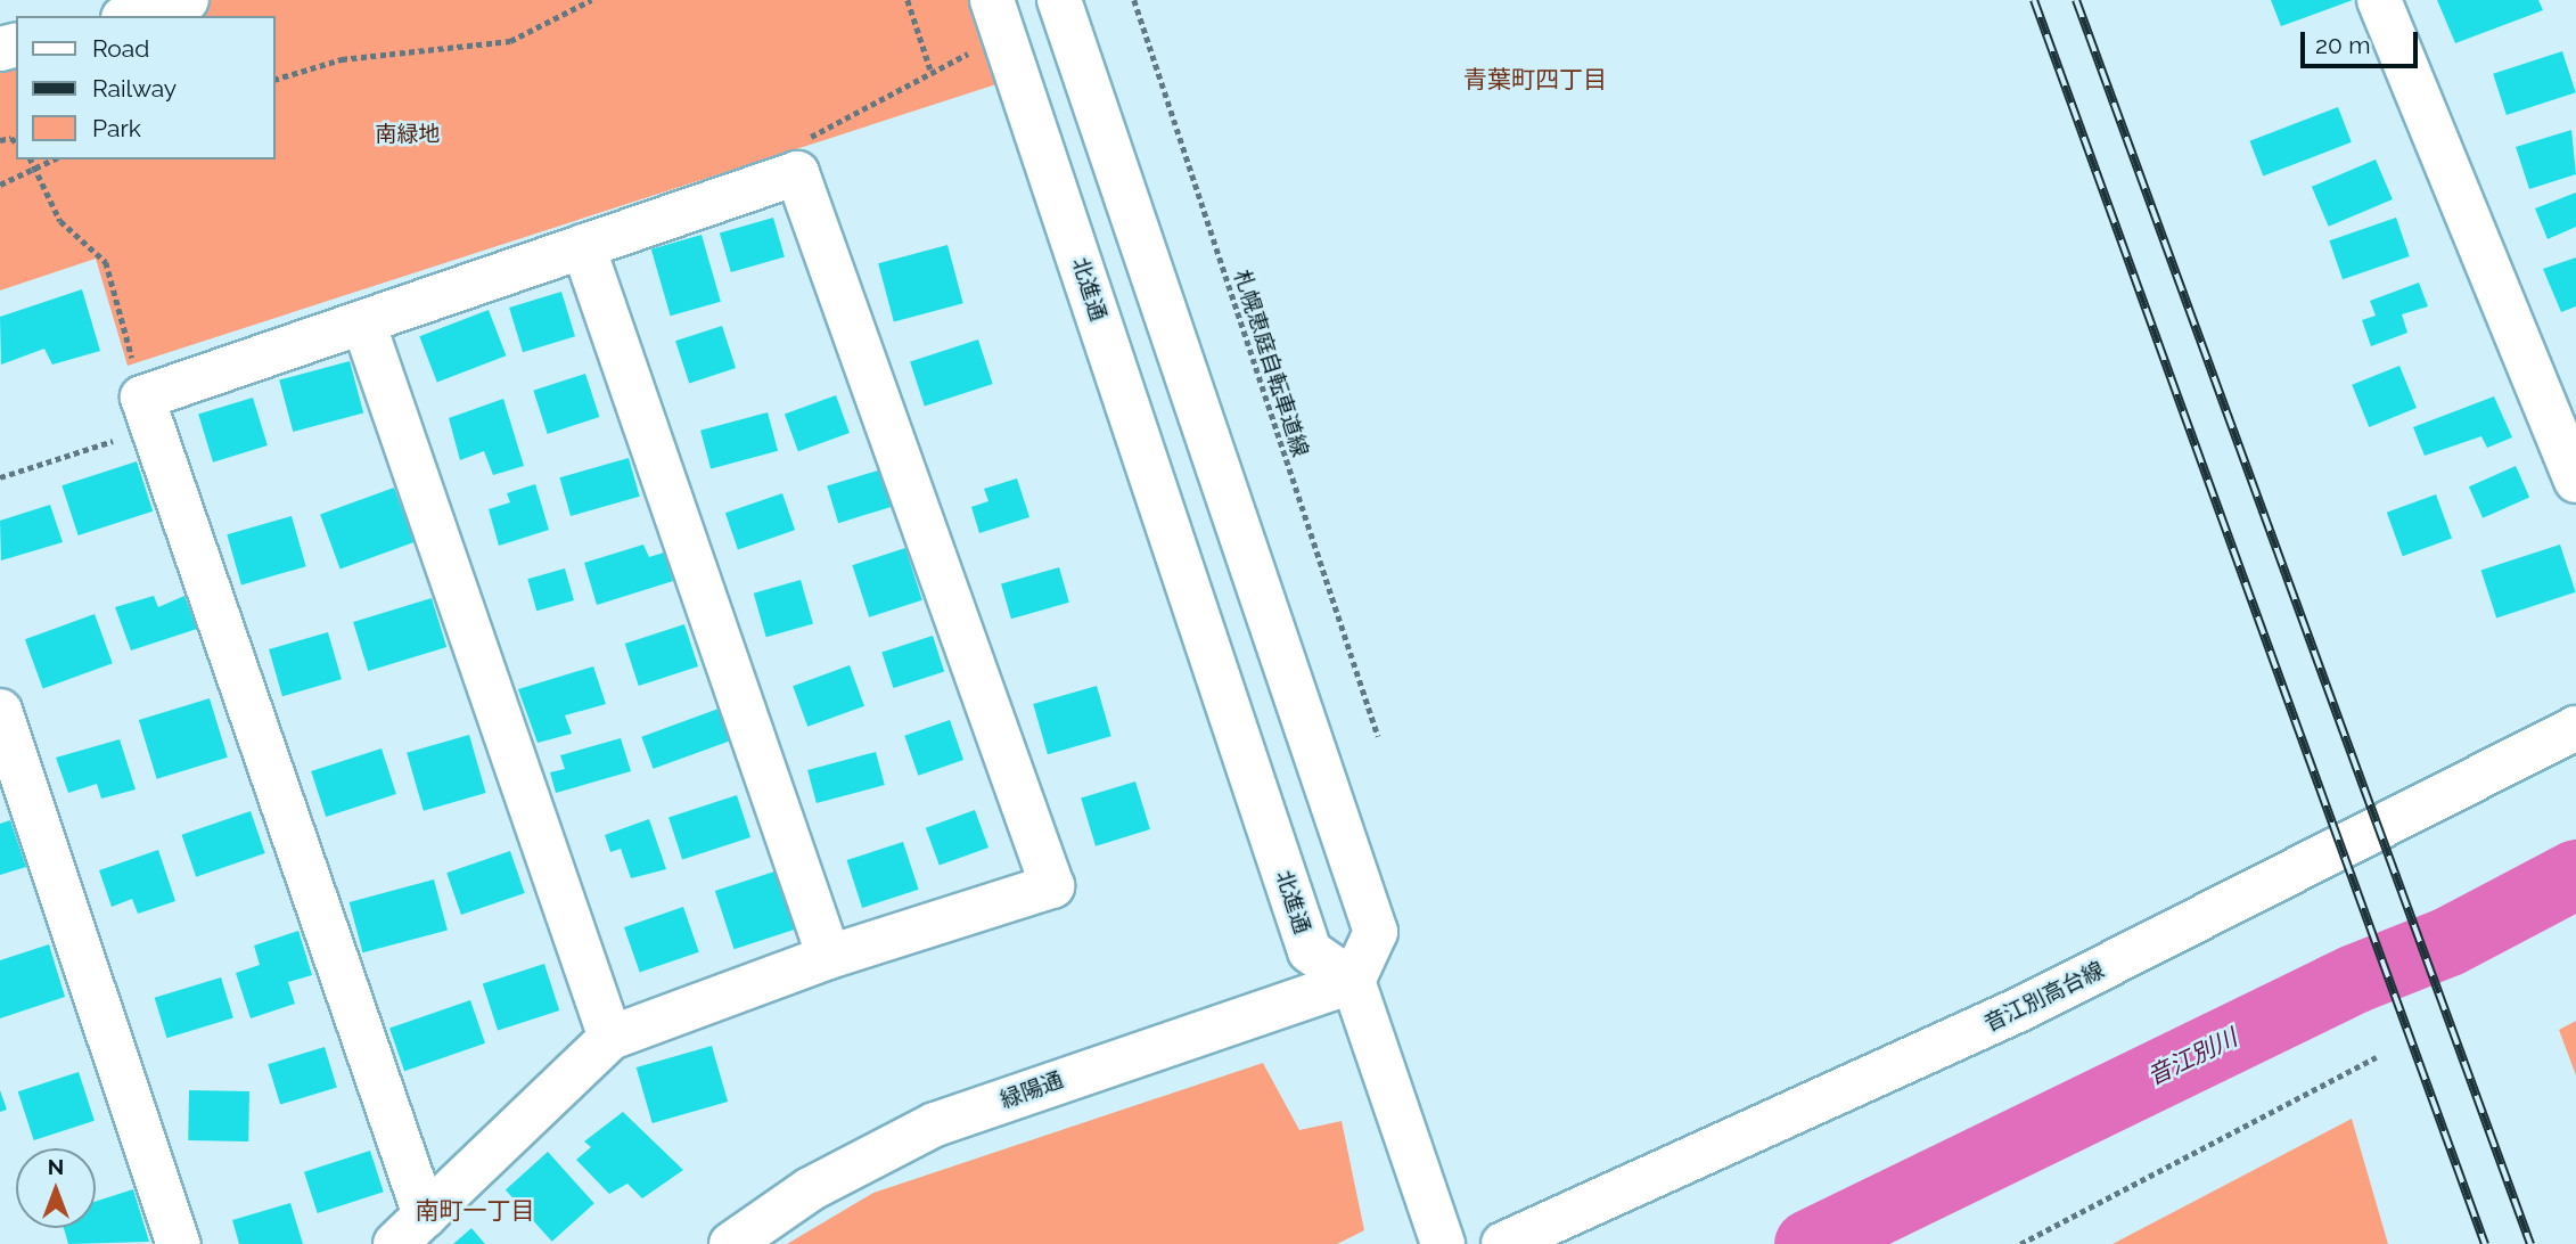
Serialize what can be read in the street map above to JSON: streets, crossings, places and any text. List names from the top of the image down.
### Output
{
  "streets": {
    "street": ["北進通", "音江別高台線", "緑陽通"],
    "path": ["札幌恵庭自転車道線"]
  },
  "crossings": [
    ["北進通", "緑陽通"]
  ],
  "districts": ["青葉町四丁目", "南町一丁目"],
  "water": ["音江別川"],
  "parks": ["南緑地"],
  "legend": ["Road", "Railway", "Park"],
  "scale_bar": "20 m",
  "north": "top"
}
